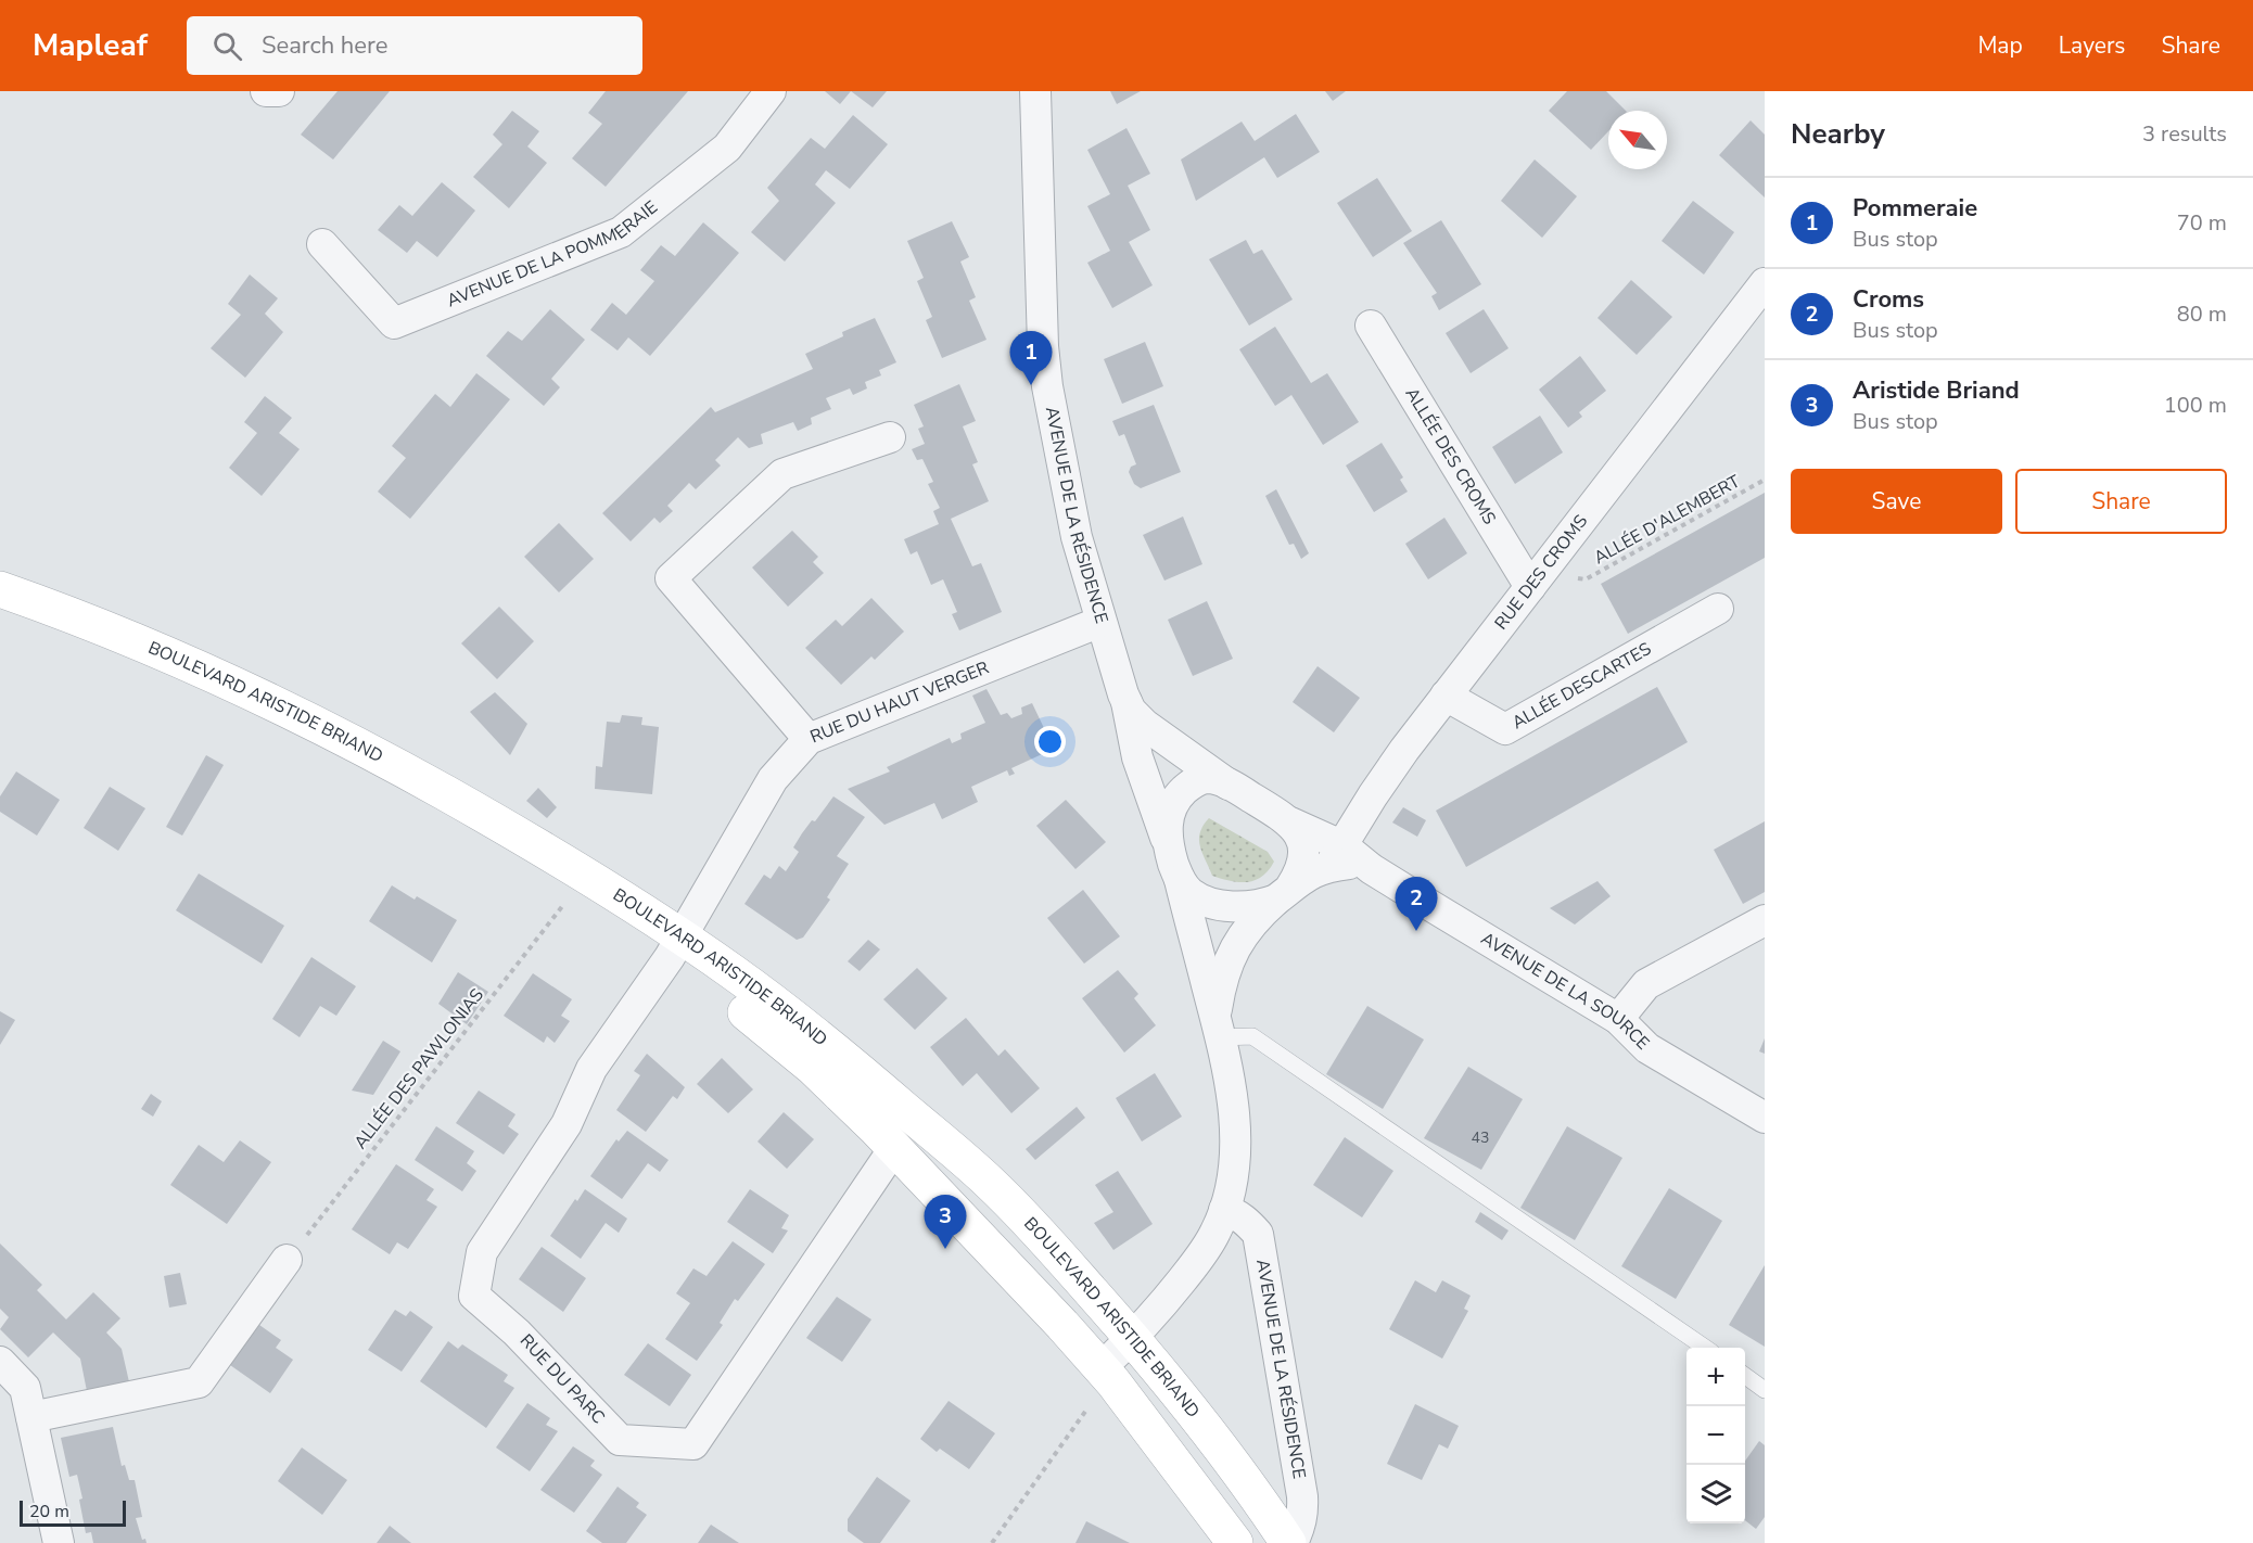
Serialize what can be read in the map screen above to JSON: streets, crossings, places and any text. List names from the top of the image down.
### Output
{
  "streets": {
    "main road": ["BOULEVARD ARISTIDE BRIAND"],
    "street": [
      "AVENUE DE LA POMMERAIE",
      "ALLÉE DES CROMS",
      "AVENUE DE LA RÉSIDENCE",
      "RUE DES CROMS",
      "ALLÉE DESCARTES",
      "RUE DU HAUT VERGER",
      "AVENUE DE LA SOURCE",
      "RUE DU PARC"
    ],
    "path": ["ALLÉE D'ALEMBERT", "ALLÉE DES PAWLONIAS"]
  },
  "crossings": [
    ["ALLÉE DES CROMS", "ALLÉE D'ALEMBERT"],
    ["ALLÉE DES CROMS", "RUE DES CROMS"],
    ["AVENUE DE LA RÉSIDENCE", "BOULEVARD ARISTIDE BRIAND"],
    ["AVENUE DE LA RÉSIDENCE", "RUE DU HAUT VERGER"],
    ["AVENUE DE LA RÉSIDENCE", "AVENUE DE LA SOURCE"],
    ["ALLÉE D'ALEMBERT", "RUE DES CROMS"],
    ["RUE DES CROMS", "ALLÉE DESCARTES"],
    ["RUE DES CROMS", "AVENUE DE LA SOURCE"],
    ["BOULEVARD ARISTIDE BRIAND", "RUE DU HAUT VERGER"],
    ["BOULEVARD ARISTIDE BRIAND", "ALLÉE DES PAWLONIAS"],
    ["BOULEVARD ARISTIDE BRIAND", "RUE DU PARC"],
    ["RUE DU HAUT VERGER", "RUE DU PARC"]
  ],
  "house_numbers": ["43"],
  "scale_bar": "20 m",
  "north": "top left",
  "page": {
    "header": "Mapleaf",
    "search": "Search here",
    "nav": ["Map", "Layers", "Share"],
    "heading": ["Nearby", "3 results"],
    "list": [
      {
        "mark": "1",
        "name": "Pommeraie",
        "note": "Bus stop",
        "value": "70 m"
      },
      {
        "mark": "2",
        "name": "Croms",
        "note": "Bus stop",
        "value": "80 m"
      },
      {
        "mark": "3",
        "name": "Aristide Briand",
        "note": "Bus stop",
        "value": "100 m"
      }
    ],
    "pins": ["1", "2", "3"],
    "buttons": ["Save", "Share"],
    "map_buttons": ["+", "−"],
    "scale": "20 m"
  }
}
